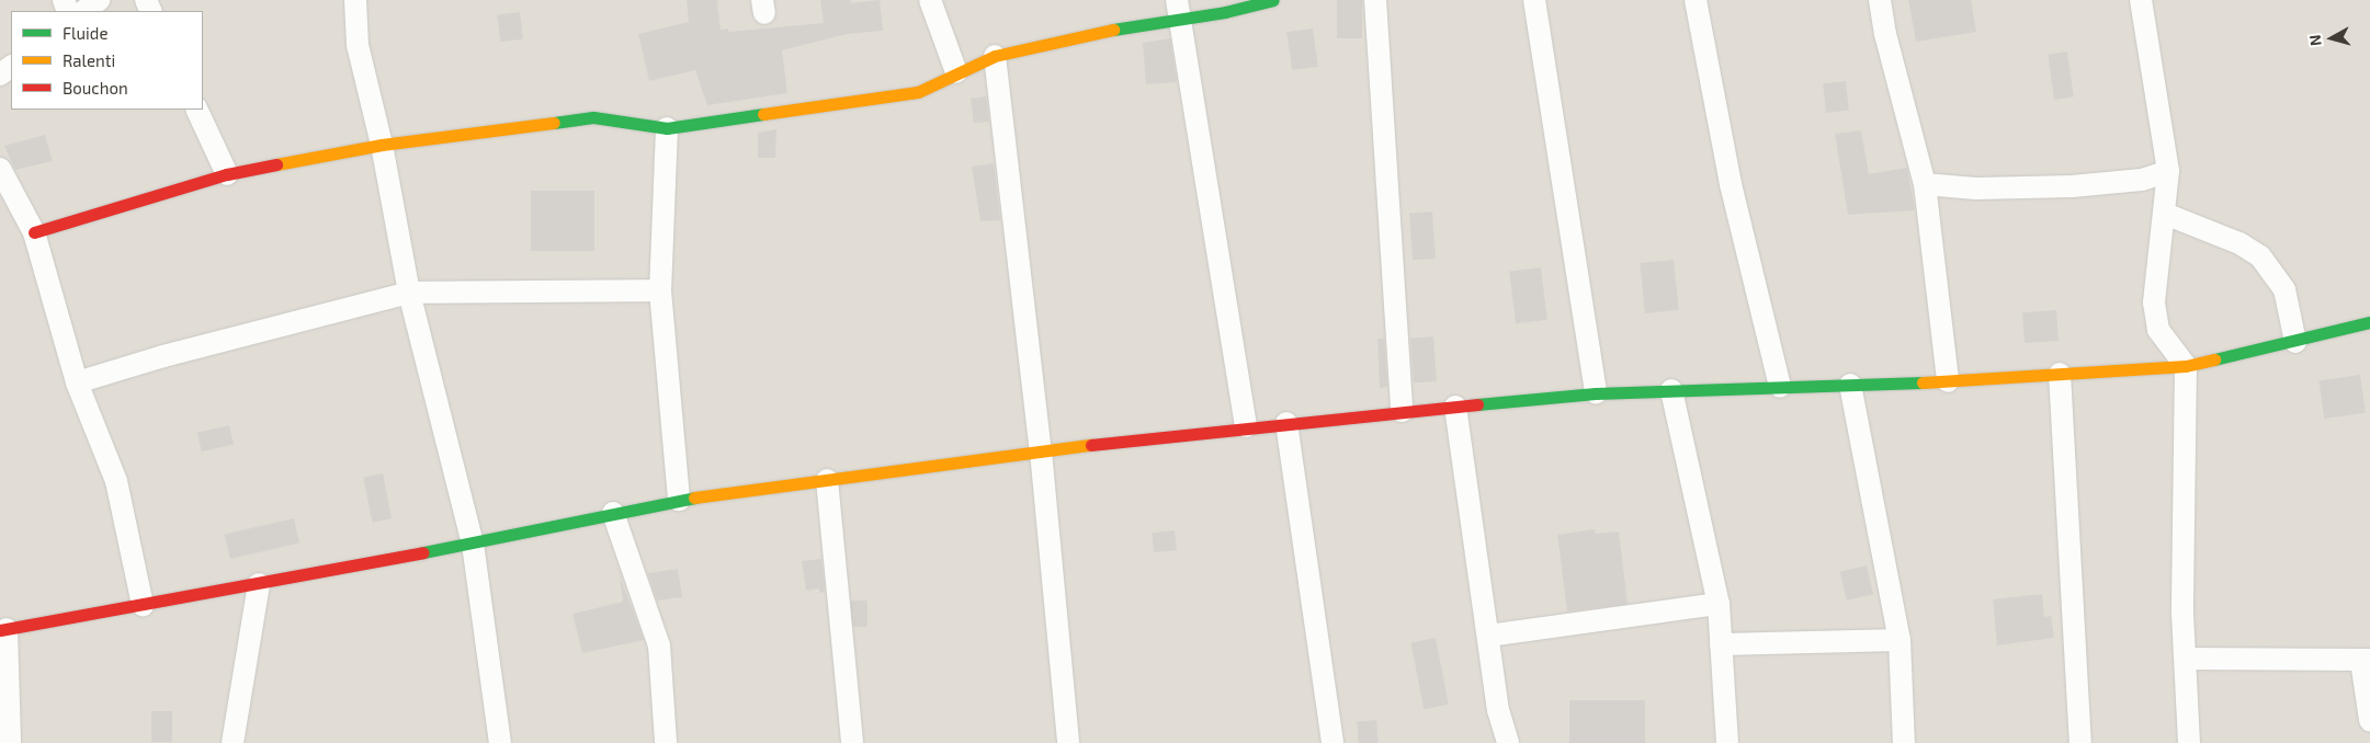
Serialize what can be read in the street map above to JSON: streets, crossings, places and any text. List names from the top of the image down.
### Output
{
  "legend": ["Fluide", "Ralenti", "Bouchon"],
  "north": "left"
}
